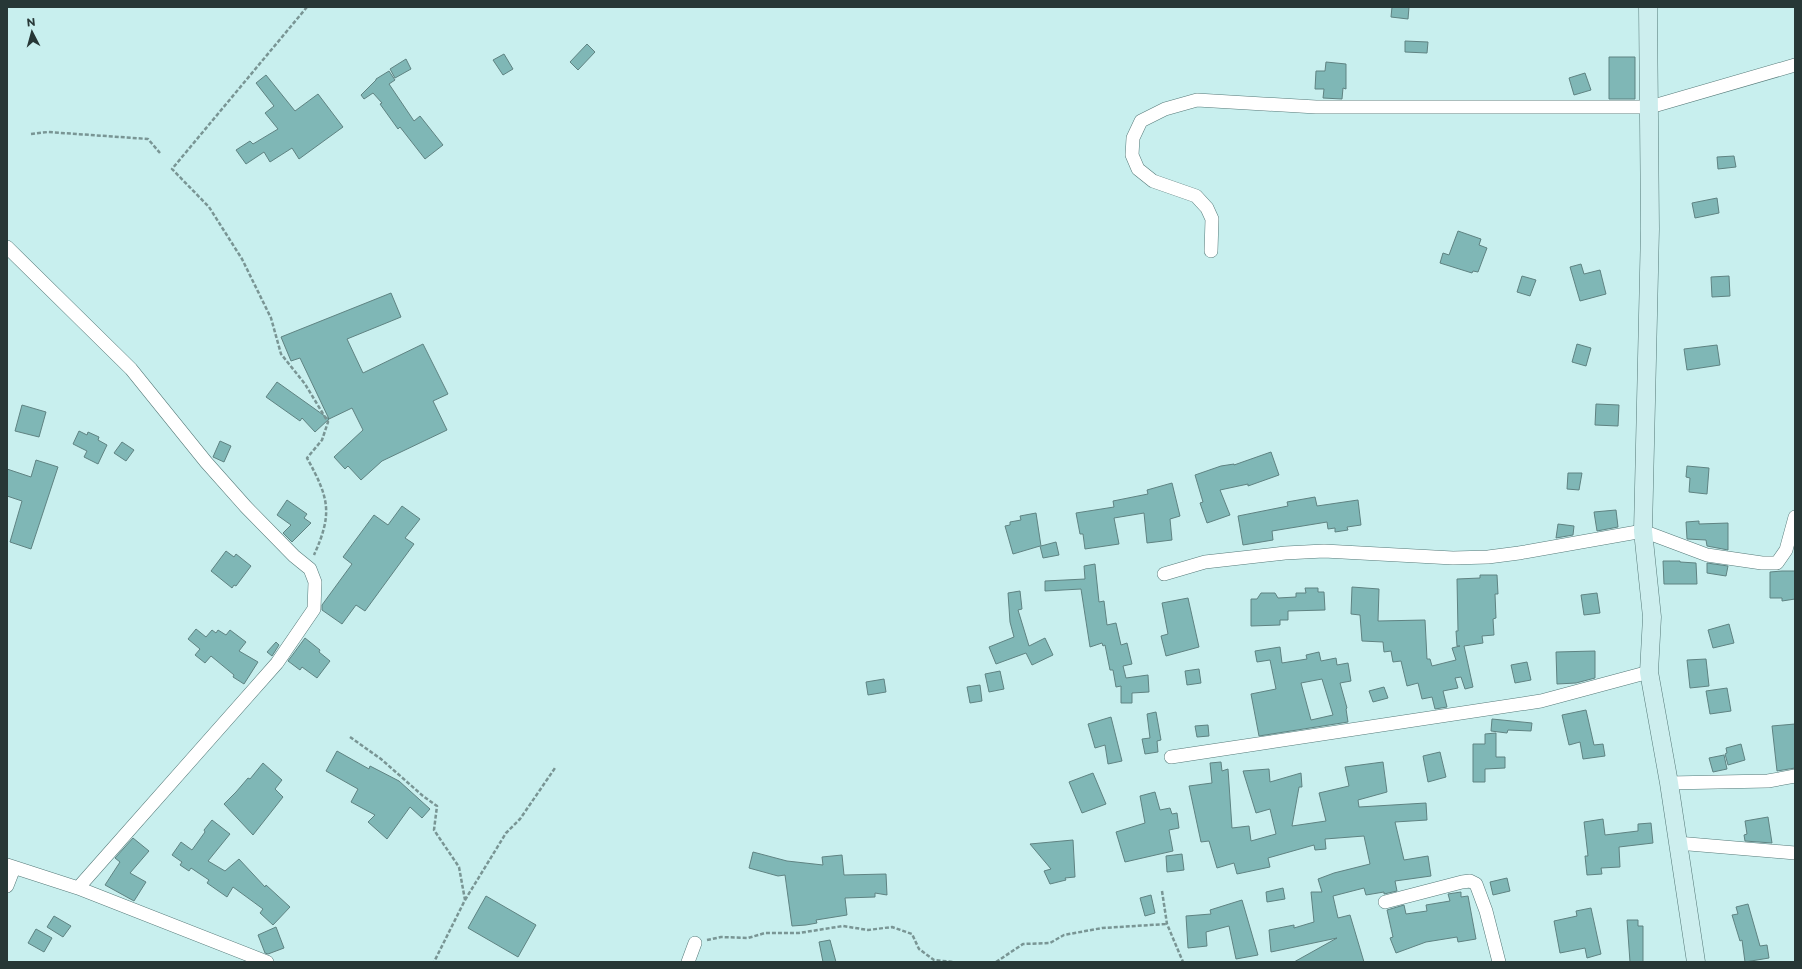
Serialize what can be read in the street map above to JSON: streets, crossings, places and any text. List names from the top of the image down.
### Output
{
  "north": "top"
}
